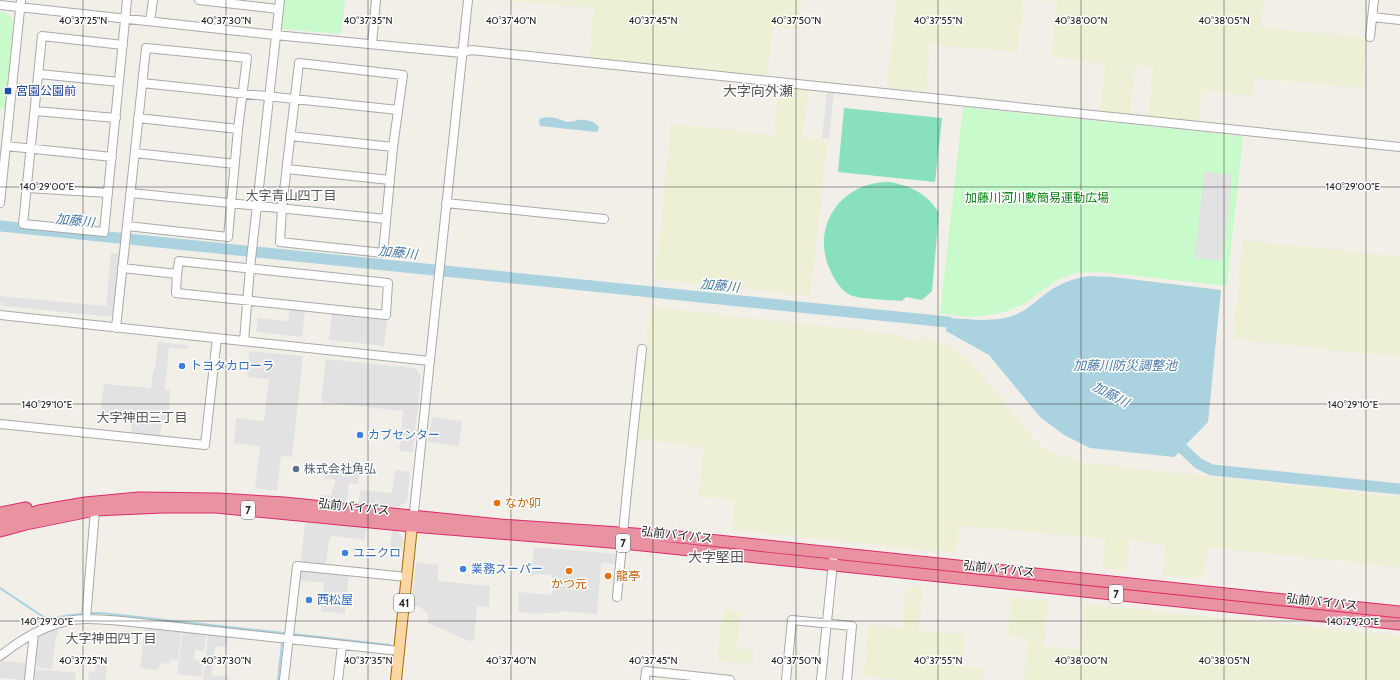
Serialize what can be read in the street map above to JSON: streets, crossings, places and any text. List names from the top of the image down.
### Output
{
  "streets": {
    "highway": ["弘前バイパス", "7"],
    "main road": ["41"]
  },
  "crossings": [
    ["弘前バイパス", "41"]
  ],
  "districts": [
    "大字向外瀬",
    "大字青山四丁目",
    "大字神田三丁目",
    "大字堅田",
    "大字神田四丁目"
  ],
  "water": ["加藤川", "加藤川防災調整池"],
  "parks": ["加藤川河川敷簡易運動広場"],
  "places": {
    "transit": ["宮園公園前"],
    "other": [
      "トヨタカローラ",
      "カブセンター",
      "株式会社角弘",
      "なか卯",
      "ユニクロ",
      "業務スーパー",
      "かつ元",
      "龍亭",
      "西松屋"
    ]
  },
  "coordinates": [
    "40°37'25\"N",
    "40°37'30\"N",
    "40°37'35\"N",
    "40°37'40\"N",
    "40°37'45\"N",
    "40°37'50\"N",
    "40°37'55\"N",
    "40°38'00\"N",
    "40°38'05\"N",
    "140°29'00\"E",
    "140°29'10\"E",
    "140°29'20\"E"
  ]
}
